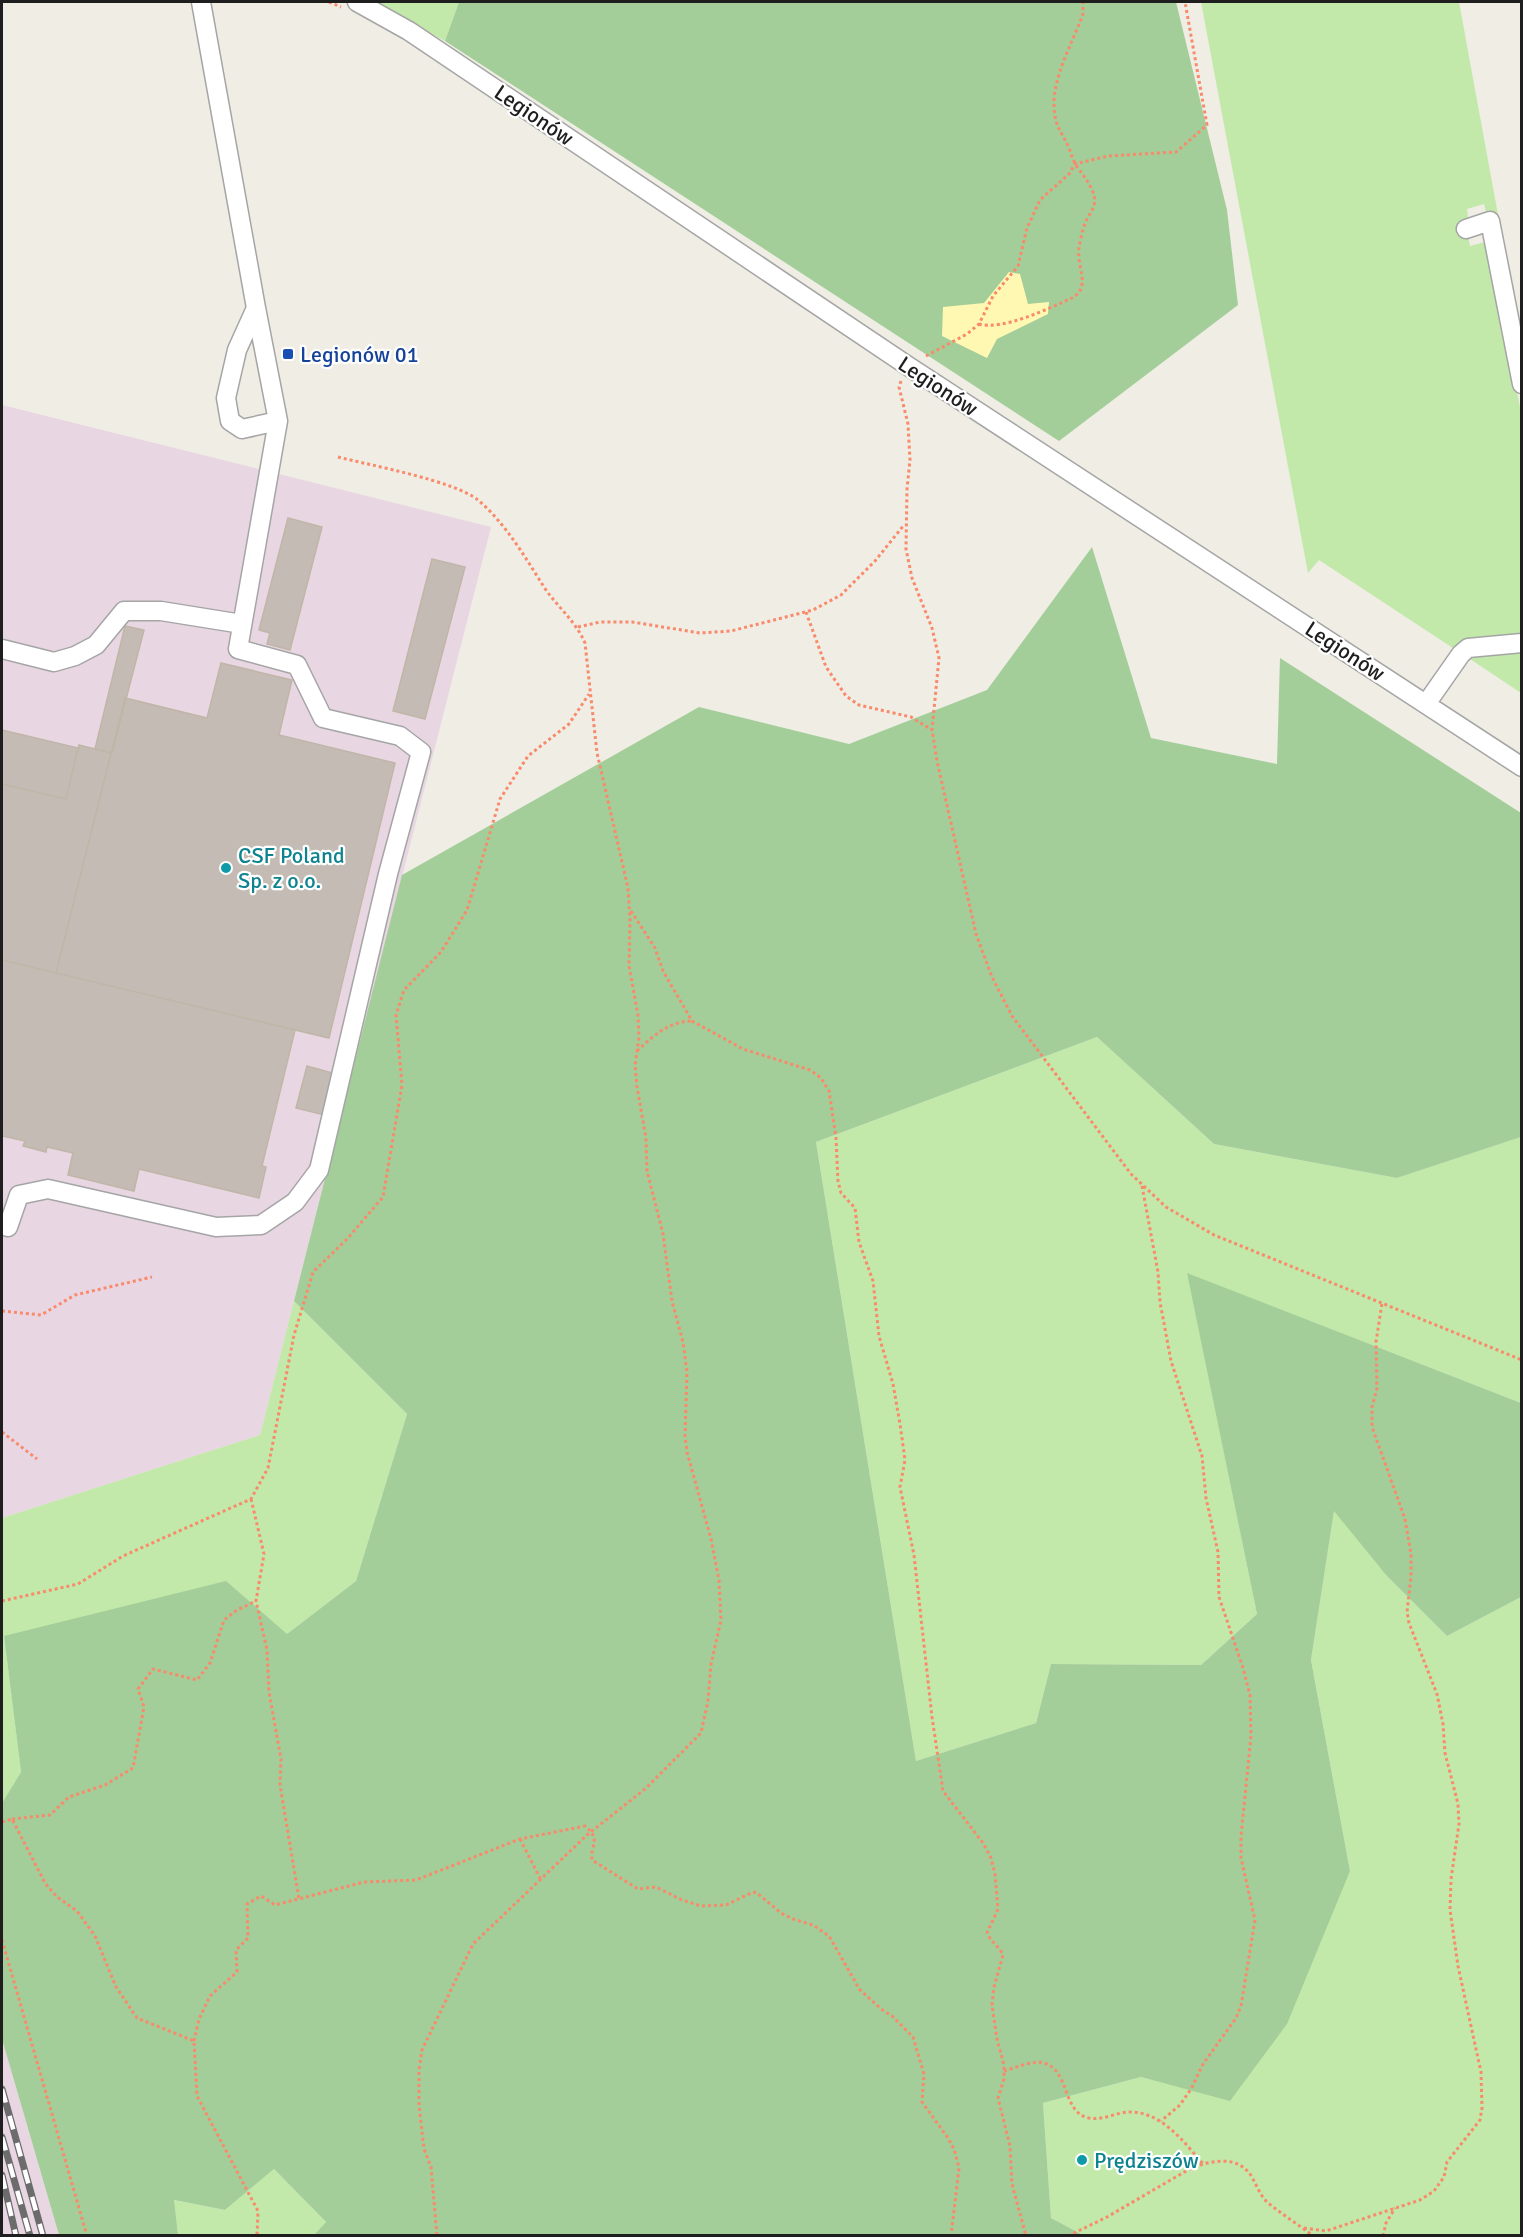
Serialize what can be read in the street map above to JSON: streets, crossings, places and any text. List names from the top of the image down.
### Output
{
  "streets": {
    "street": ["Legionów"]
  },
  "places": {
    "transit": ["Legionów 01"],
    "other": ["CSF Poland Sp. z o.o.", "Prędziszów"]
  }
}
